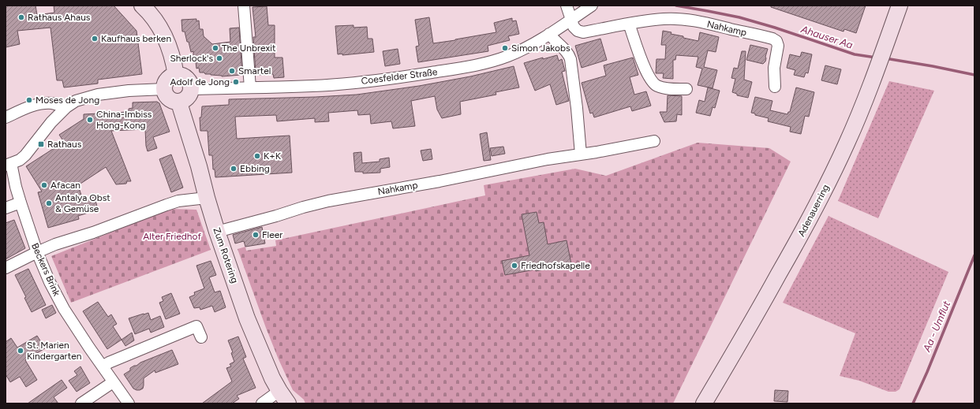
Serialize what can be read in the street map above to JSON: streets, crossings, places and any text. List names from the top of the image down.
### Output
{
  "streets": {
    "street": [
      "Nahkamp",
      "Coesfelder Straße",
      "Adenauerring",
      "Zum Rotering",
      "Beckers Brink"
    ]
  },
  "crossings": [
    ["Nahkamp", "Coesfelder Straße"],
    ["Nahkamp", "Zum Rotering"],
    ["Coesfelder Straße", "Zum Rotering"]
  ],
  "water": ["Ahauser Aa", "Aa - Umflut"],
  "parks": ["Alter Friedhof"],
  "places": {
    "other": [
      "Rathaus Ahaus",
      "Kaufhaus berken",
      "The Unbrexit",
      "Simon Jakobs",
      "Sherlock's",
      "Smartel",
      "Adolf de Jong",
      "Moses de Jong",
      "China-Imbiss Hong-Kong",
      "K+K",
      "Ebbing",
      "Afacan",
      "Antalya Obst & Gemüse",
      "Fleer",
      "Friedhofskapelle",
      "St. Marien Kindergarten"
    ],
    "transit": ["Rathaus"]
  }
}
